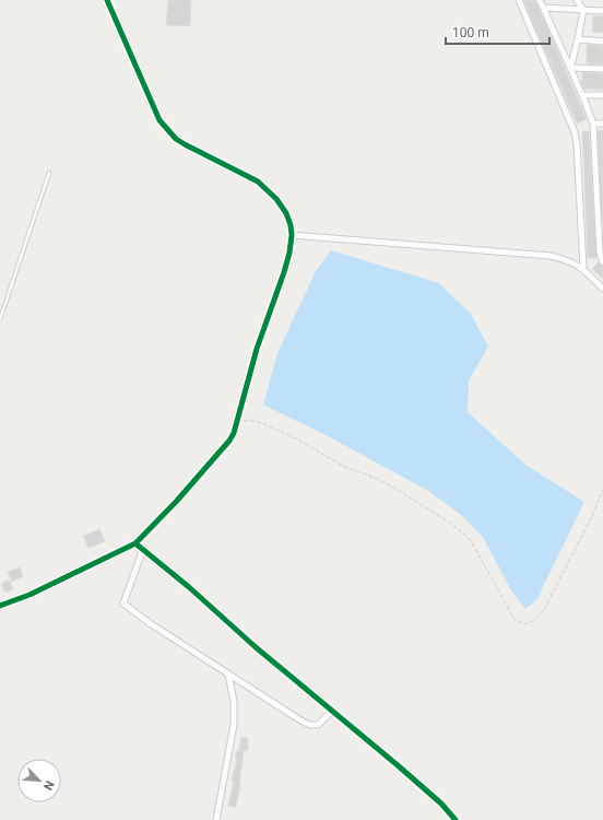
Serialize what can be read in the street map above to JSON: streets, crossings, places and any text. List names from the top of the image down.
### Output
{
  "scale_bar": "100 m",
  "north": "bottom right"
}
